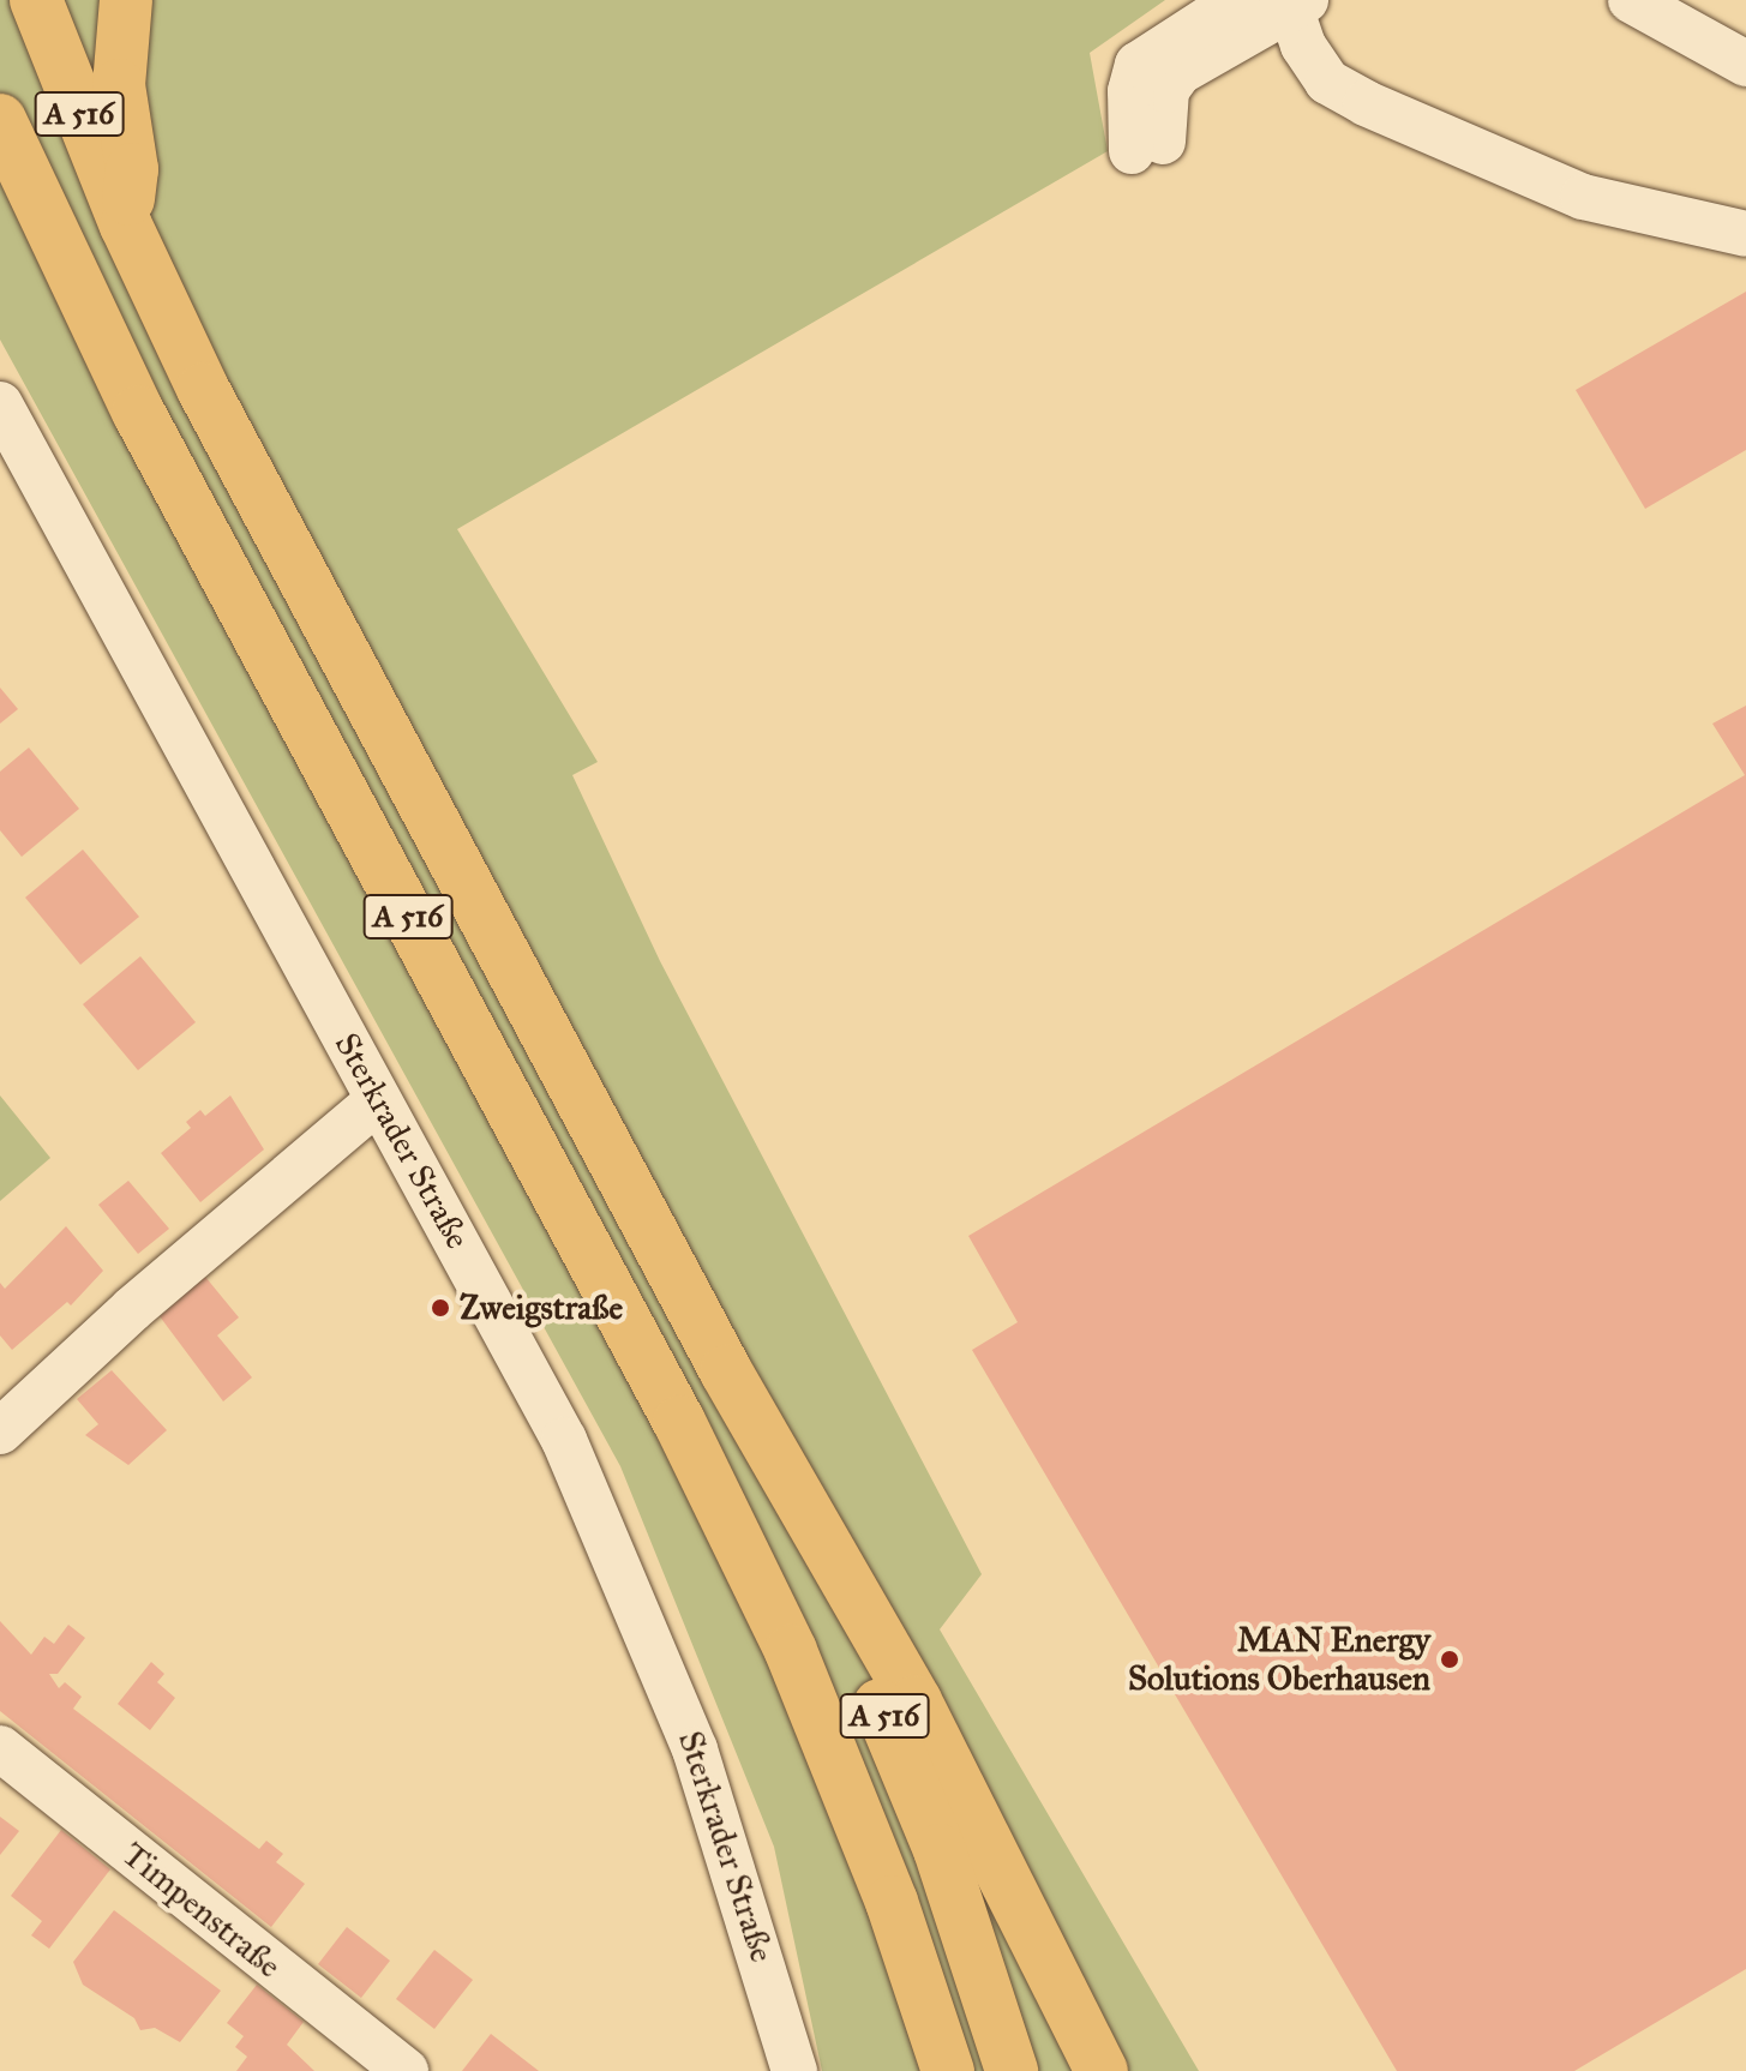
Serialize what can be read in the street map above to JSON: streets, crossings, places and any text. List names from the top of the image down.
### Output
{
  "streets": {
    "highway": ["A 516"],
    "street": ["Sterkrader Straße", "Timpenstraße"]
  },
  "places": ["Zweigstraße", "MAN Energy Solutions Oberhausen"]
}
